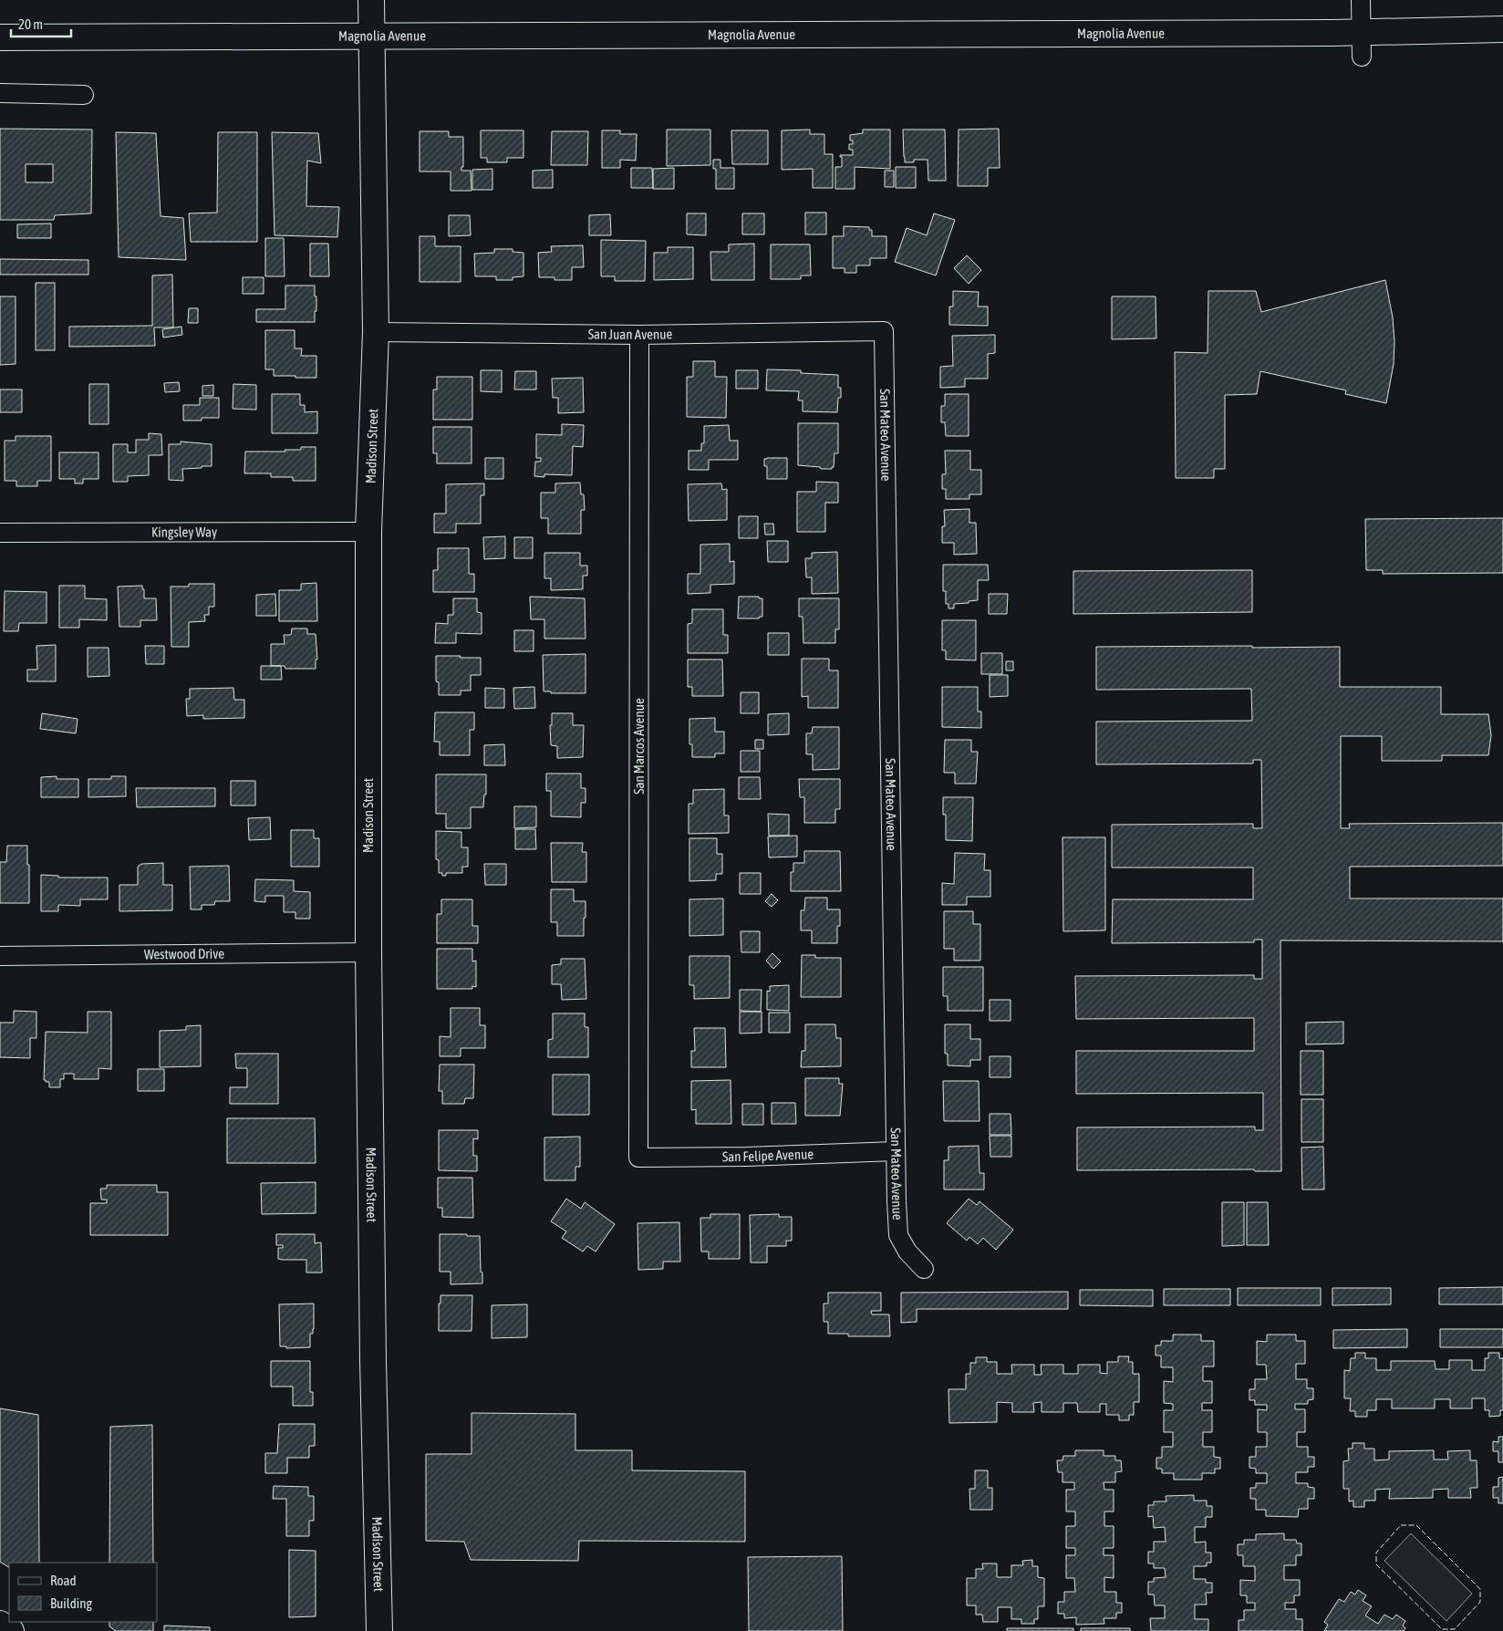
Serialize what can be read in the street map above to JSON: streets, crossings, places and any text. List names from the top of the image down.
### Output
{
  "streets": {
    "main road": ["Magnolia Avenue", "Madison Street"],
    "street": [
      "San Juan Avenue",
      "San Mateo Avenue",
      "Kingsley Way",
      "San Marcos Avenue",
      "Westwood Drive",
      "San Felipe Avenue"
    ]
  },
  "crossings": [
    ["Magnolia Avenue", "Madison Street"],
    ["San Juan Avenue", "San Mateo Avenue"],
    ["San Juan Avenue", "Madison Street"],
    ["San Juan Avenue", "San Marcos Avenue"],
    ["San Mateo Avenue", "San Felipe Avenue"],
    ["Madison Street", "Kingsley Way"],
    ["Madison Street", "Westwood Drive"],
    ["San Marcos Avenue", "San Felipe Avenue"]
  ],
  "legend": ["Road", "Building"],
  "scale_bar": "20 m"
}
